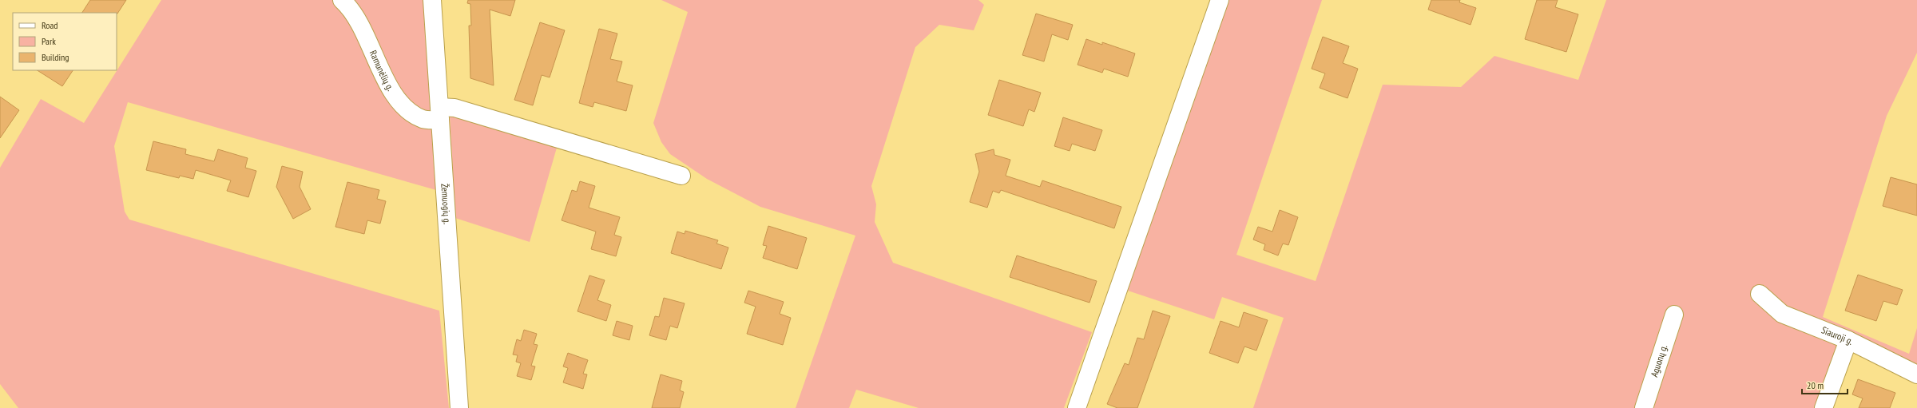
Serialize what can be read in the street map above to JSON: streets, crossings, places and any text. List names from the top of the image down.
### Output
{
  "streets": {
    "street": [
      "Ramunėlių g.",
      "Žemuogių g.",
      "Siauroji g.",
      "Aguonų g."
    ]
  },
  "crossings": [
    ["Ramunėlių g.", "Žemuogių g."]
  ],
  "legend": ["Road", "Park", "Building"],
  "scale_bar": "20 m"
}
